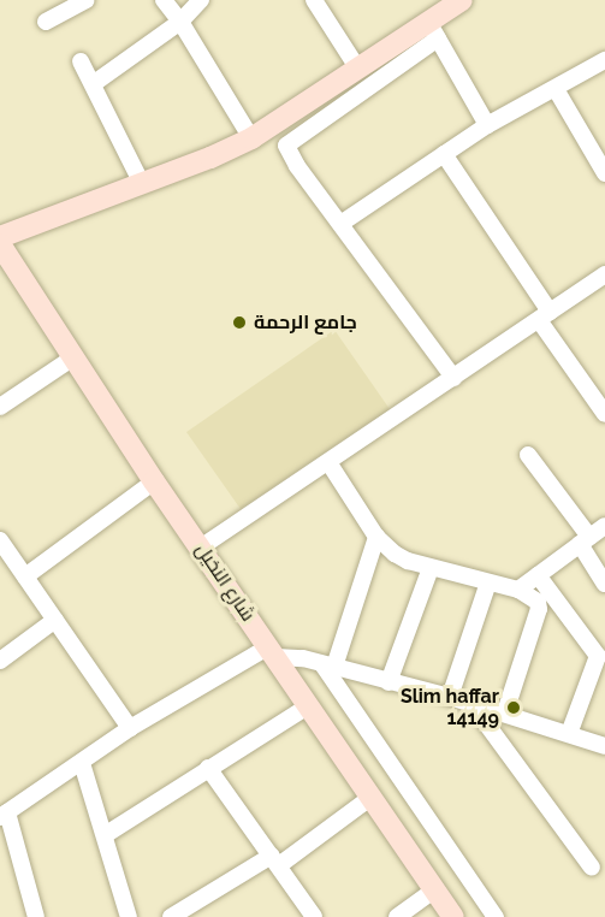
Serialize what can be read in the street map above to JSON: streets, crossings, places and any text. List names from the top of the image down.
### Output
{
  "streets": {
    "main road": ["شارع النخيل"]
  },
  "places": ["جامع الرحمة", "Slim haffar 14149"]
}
